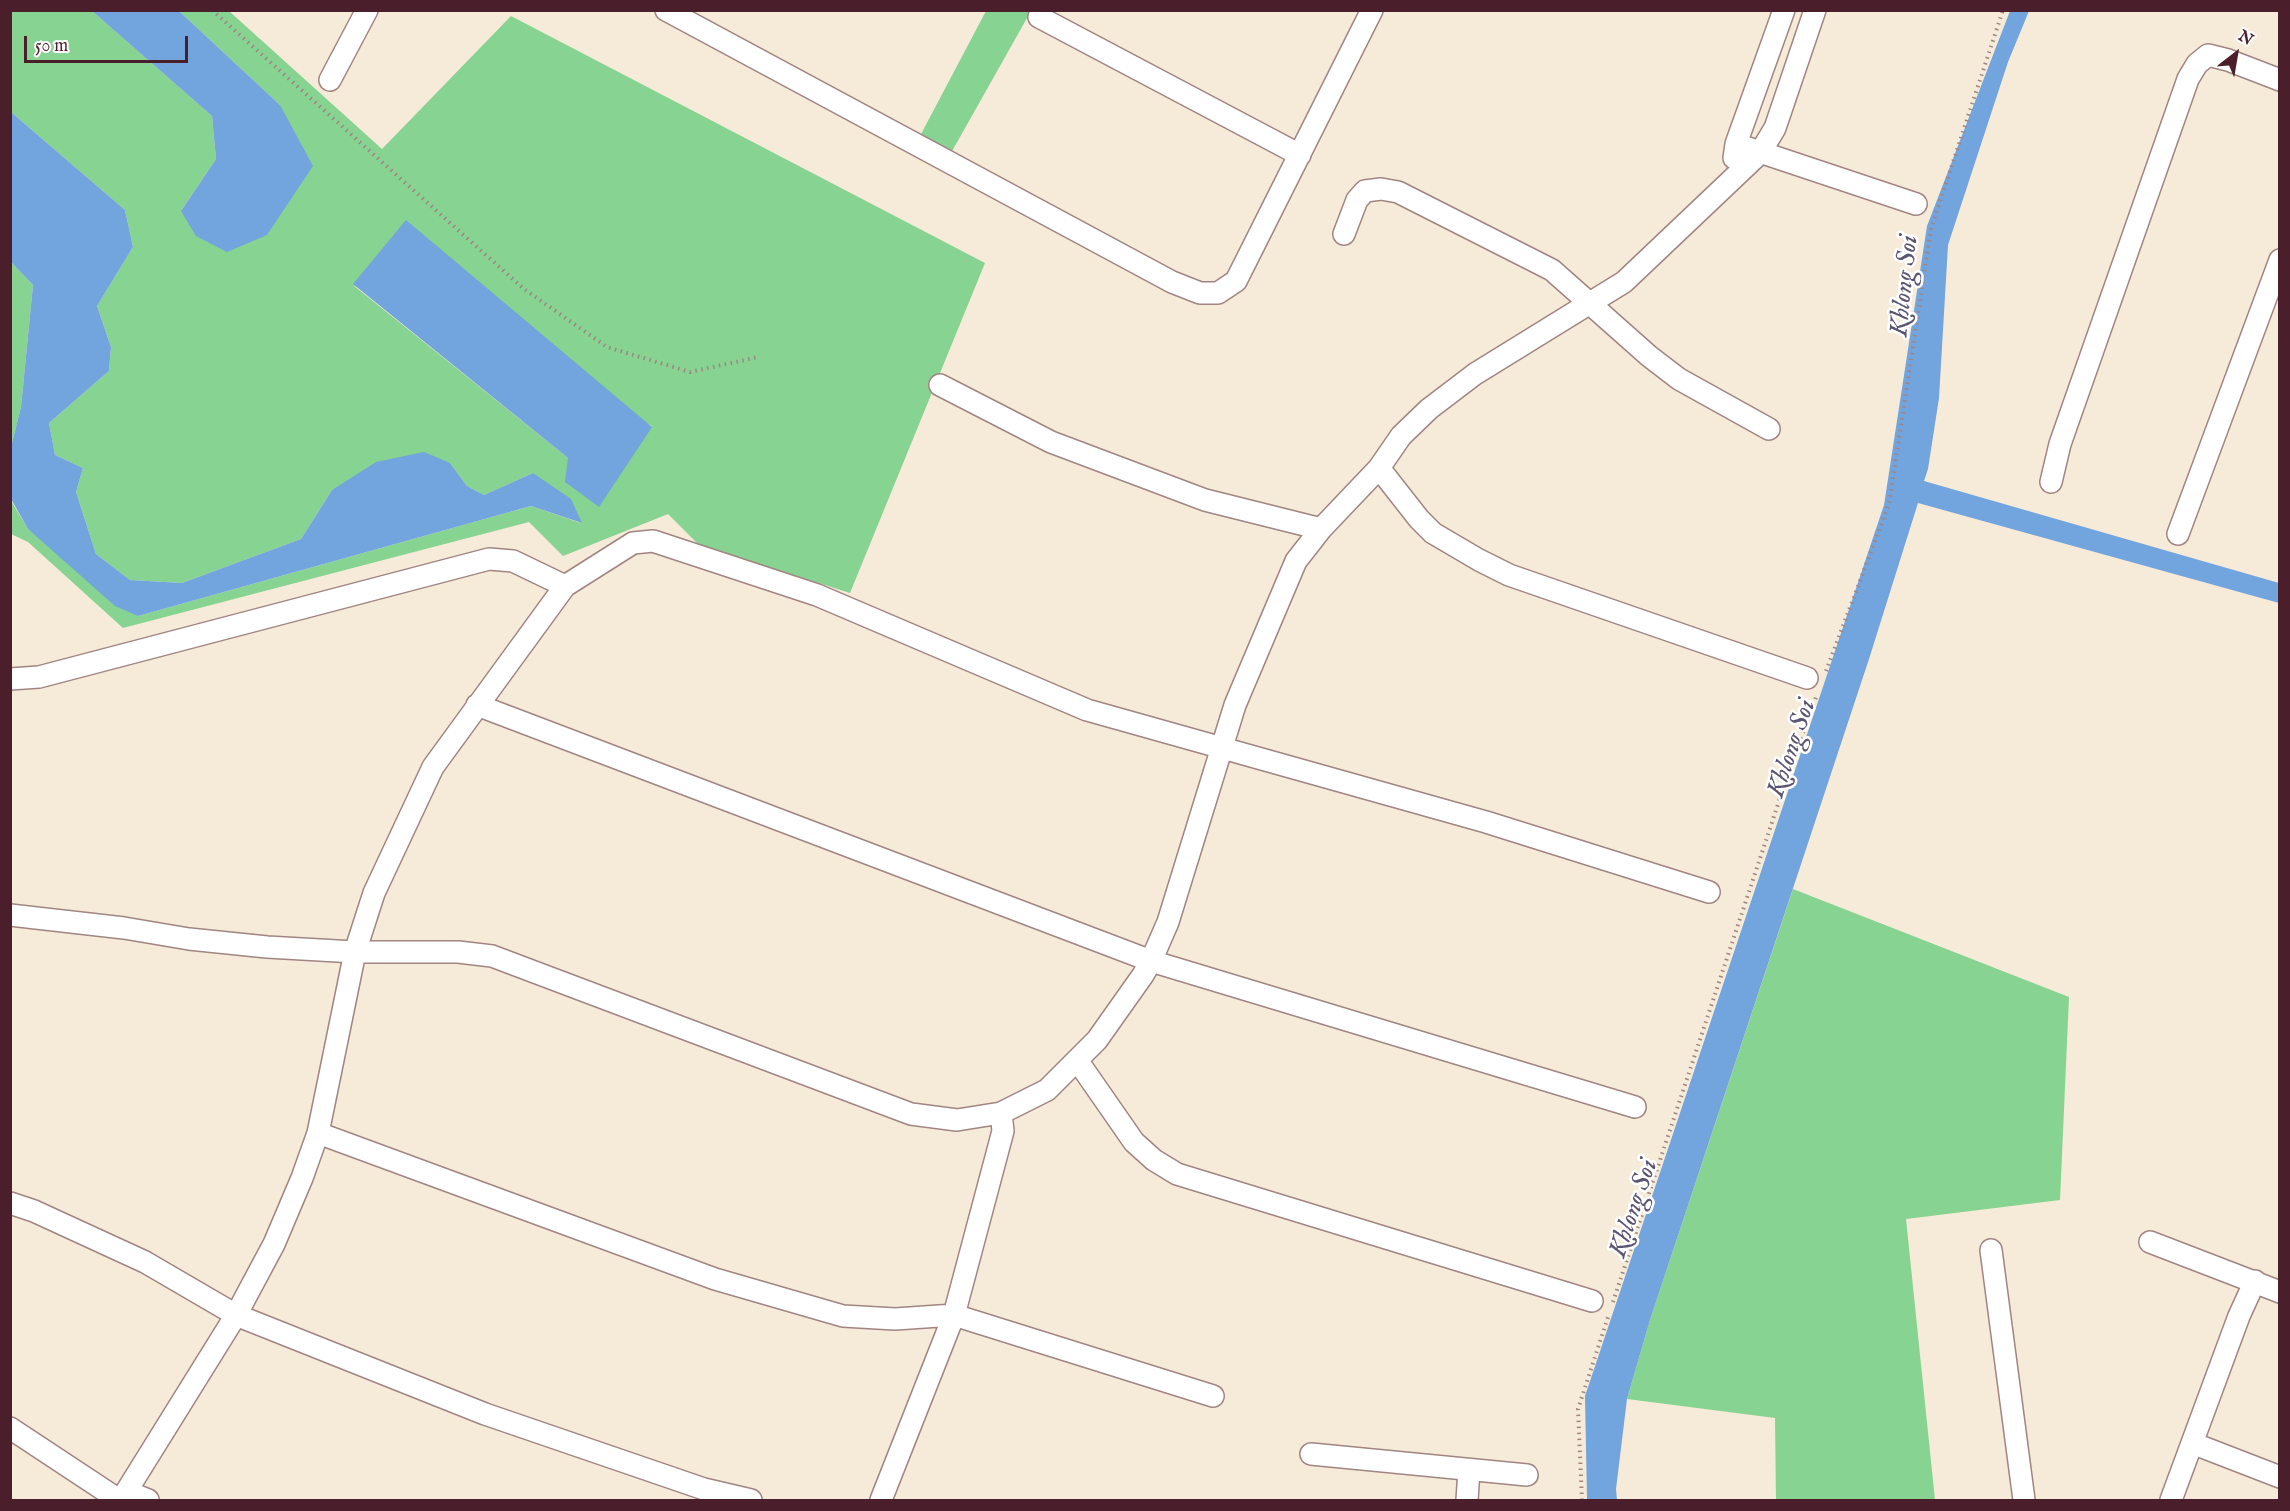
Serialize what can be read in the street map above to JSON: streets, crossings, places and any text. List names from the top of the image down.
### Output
{
  "water": ["Khlong Soi"],
  "scale_bar": "50 m",
  "north": "top right"
}
